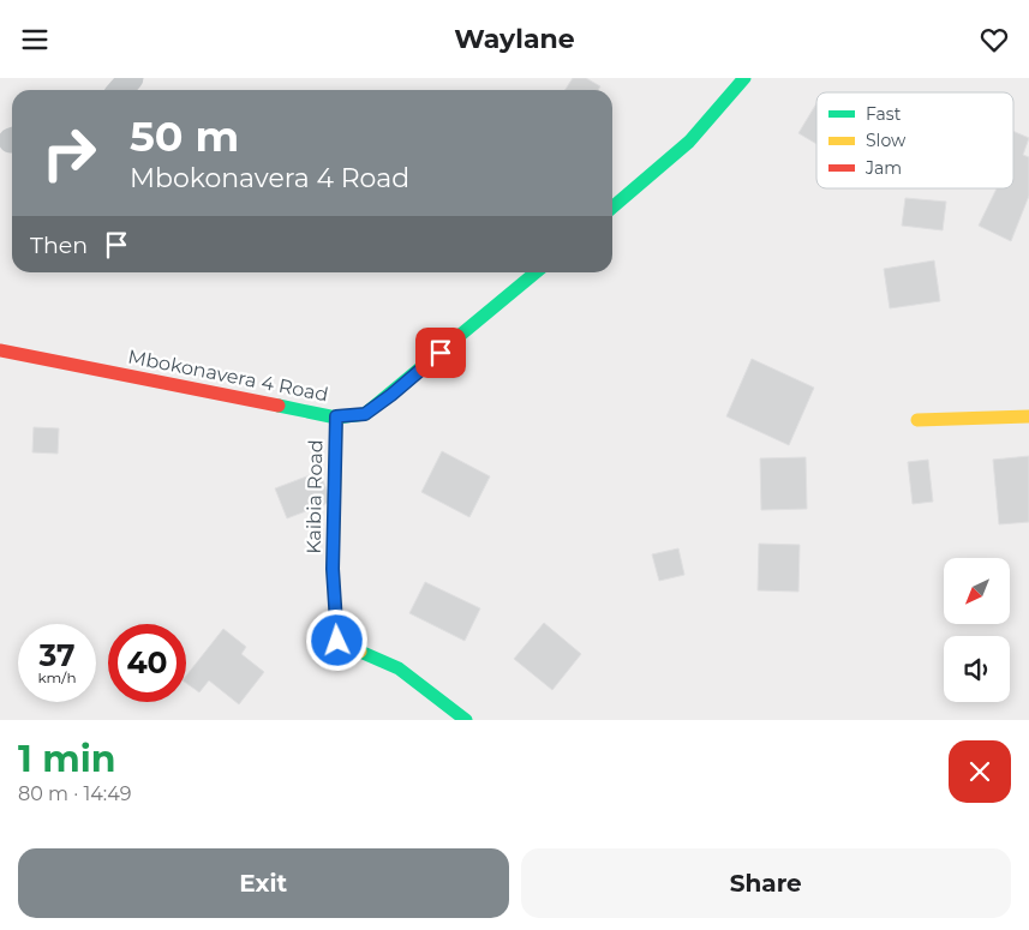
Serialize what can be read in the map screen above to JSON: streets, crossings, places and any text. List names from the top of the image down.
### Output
{
  "streets": {
    "street": ["Mbokonavera 4 Road", "Kaibia Road"]
  },
  "crossings": [
    ["Mbokonavera 4 Road", "Kaibia Road"]
  ],
  "legend": ["Fast", "Slow", "Jam"],
  "north": "bottom left",
  "page": {
    "header": "Waylane",
    "turn": ["50 m", "Mbokonavera 4 Road"],
    "then": "Then",
    "speed": "37 km/h",
    "limit": "40",
    "heading": ["1 min", "80 m · 14:49"],
    "buttons": ["Exit", "Share"]
  }
}
